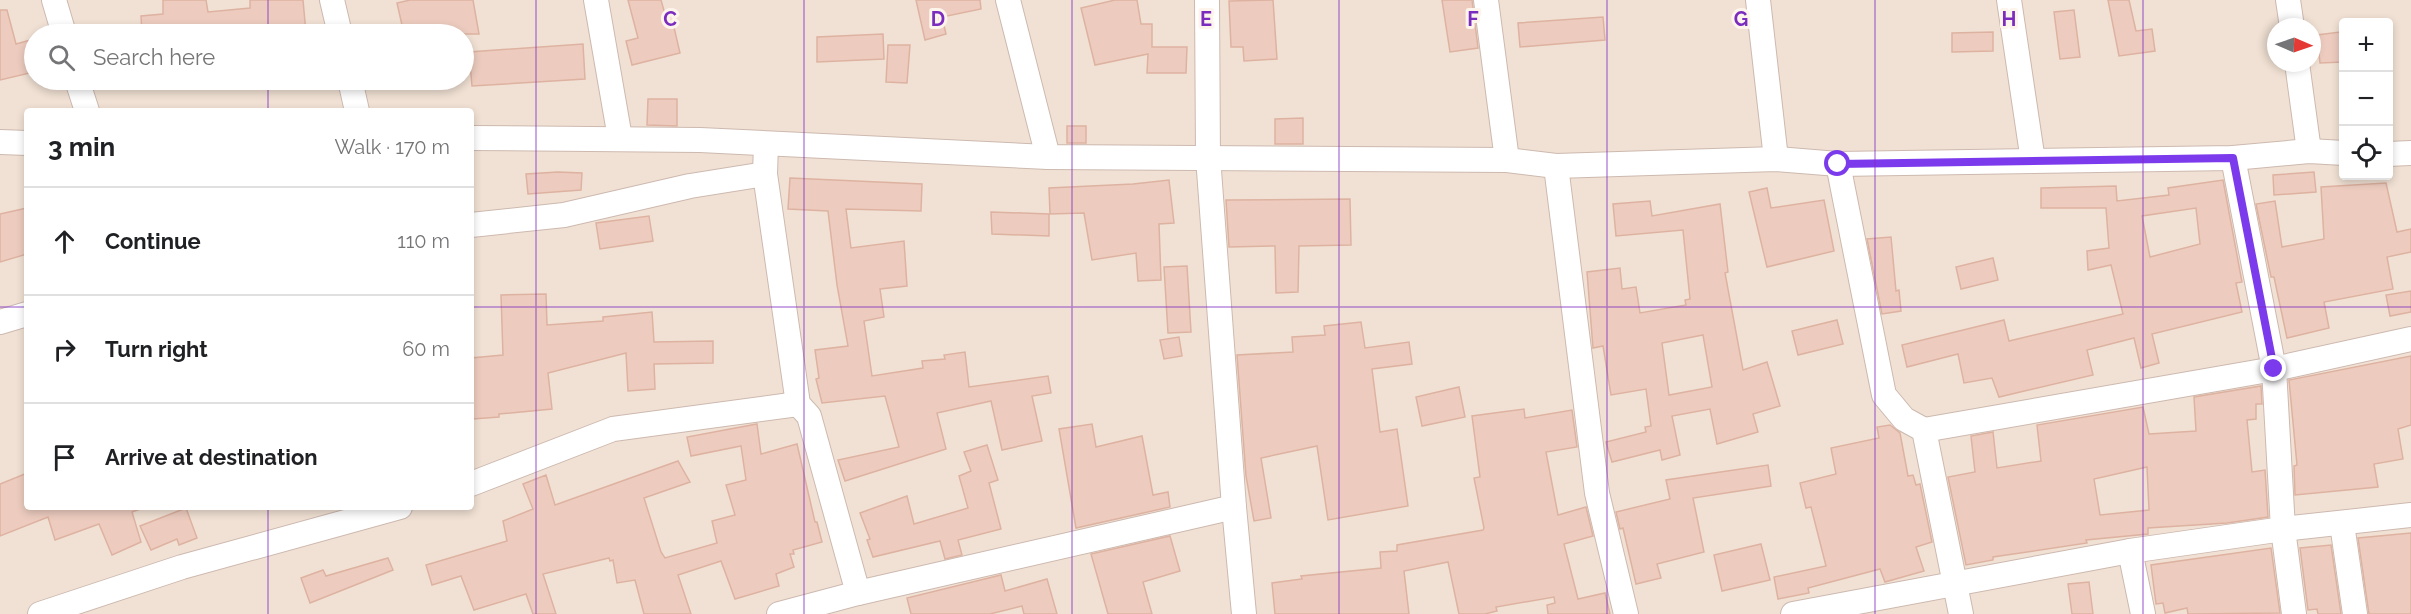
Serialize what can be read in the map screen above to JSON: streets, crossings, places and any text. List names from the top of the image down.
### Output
{
  "north": "right",
  "page": {
    "map_buttons": ["+", "−"],
    "search": "Search here",
    "heading": ["3 min", "Walk · 170 m"],
    "list": [
      ["Continue", "110 m"],
      ["Turn right", "60 m"],
      "Arrive at destination"
    ]
  },
  "grid": {
    "columns": [
      "C",
      "D",
      "E",
      "F",
      "G",
      "H"
    ]
  }
}
